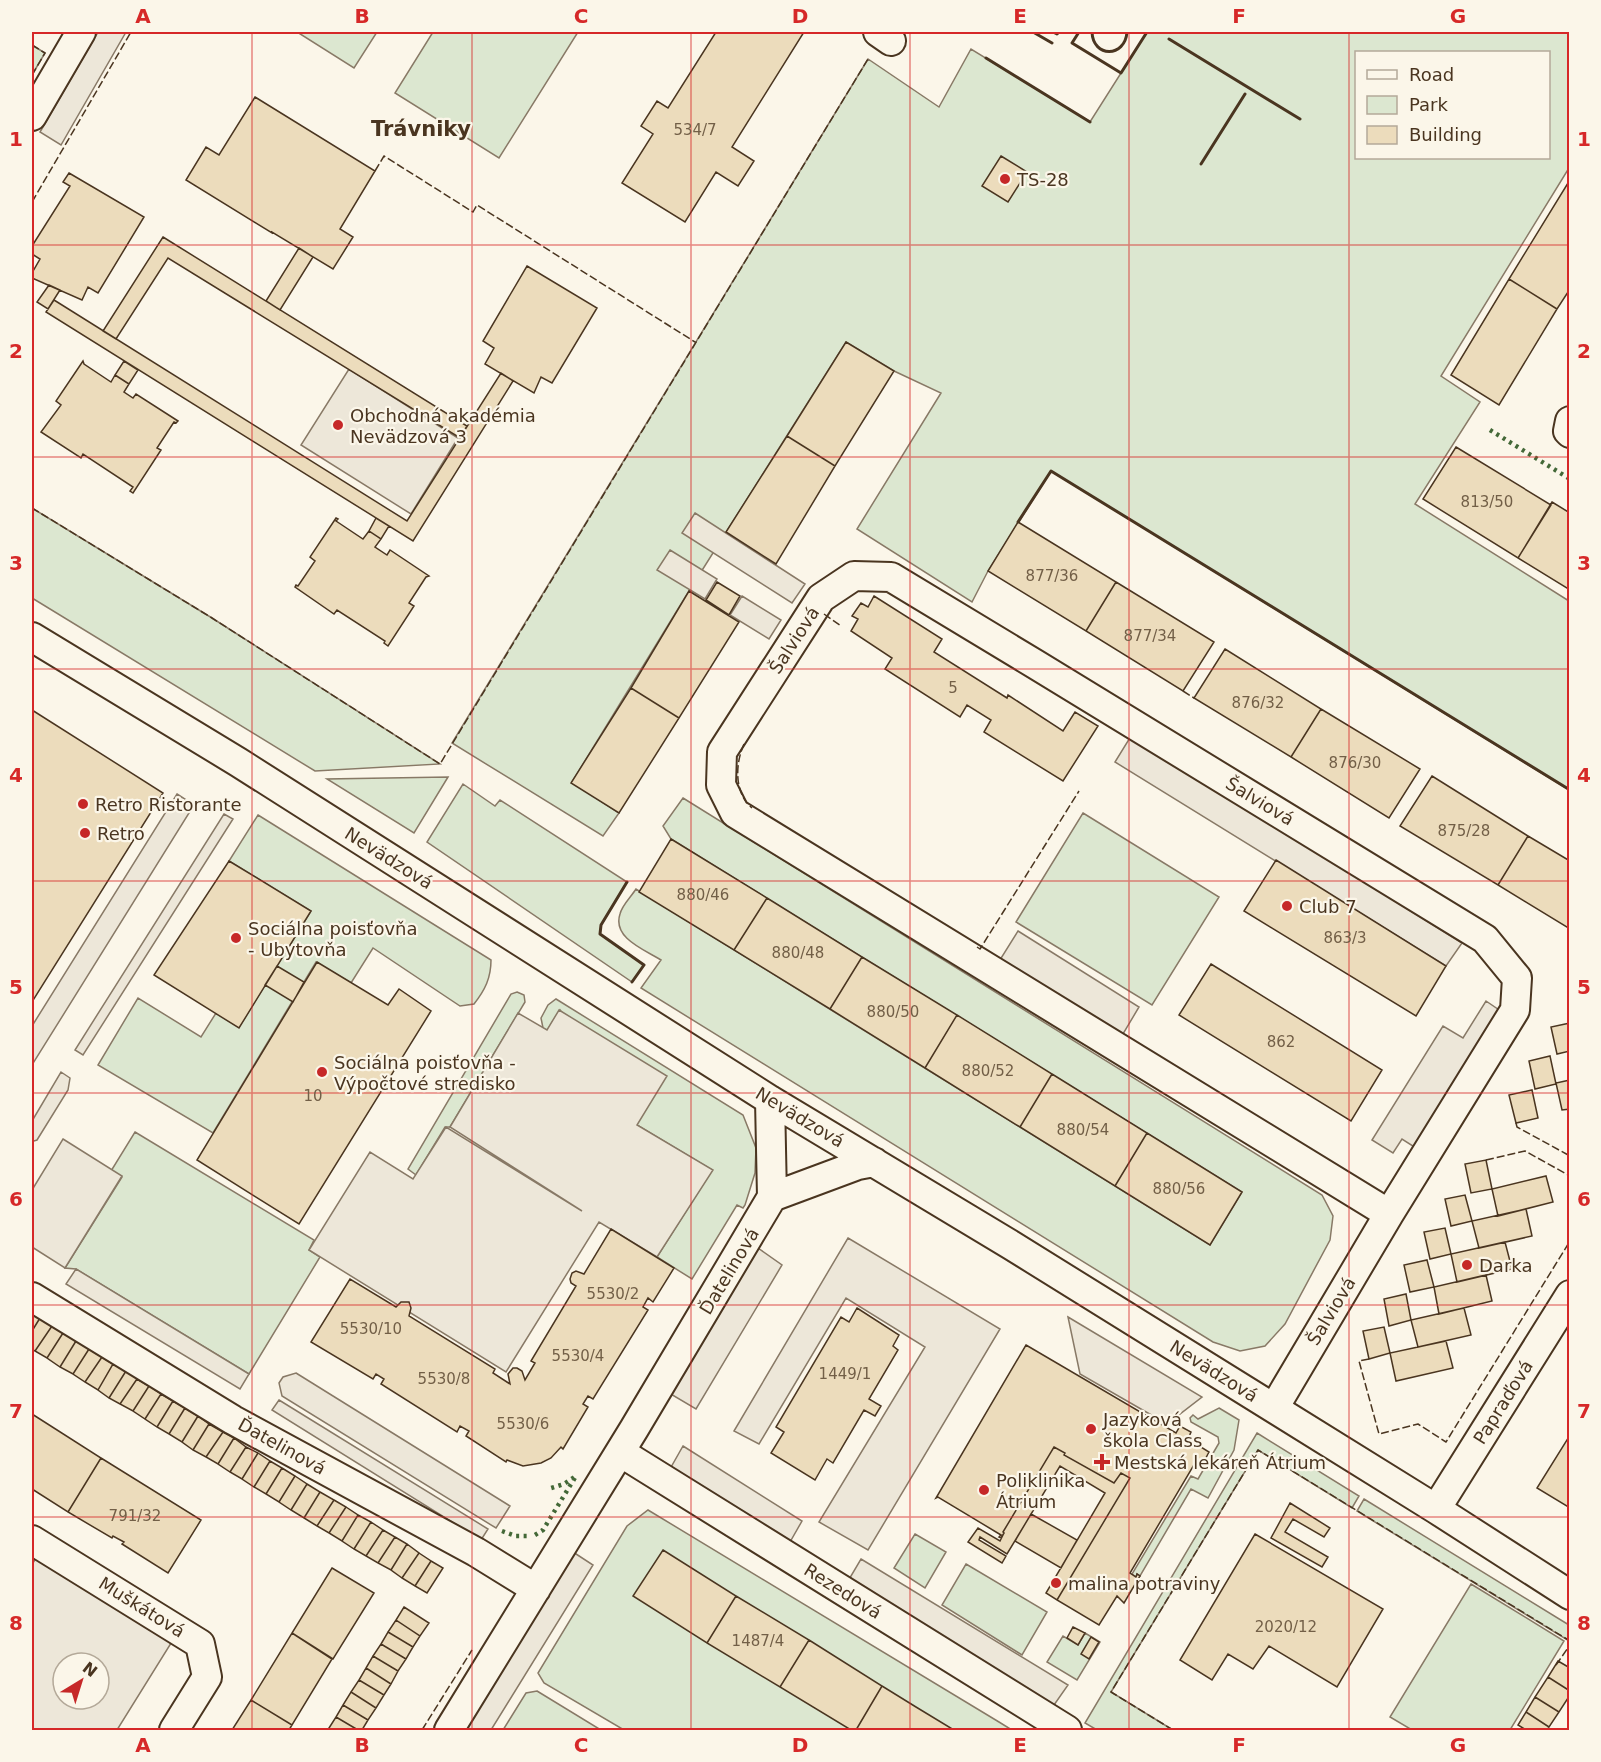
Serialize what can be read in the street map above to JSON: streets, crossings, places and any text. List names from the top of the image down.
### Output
{
  "streets": {
    "street": [
      "Šalviová",
      "Nevädzová",
      "Ďatelinová",
      "Papraďová",
      "Rezedová",
      "Muškátová"
    ]
  },
  "crossings": [
    ["Šalviová", "Nevädzová"],
    ["Nevädzová", "Papraďová"],
    ["Ďatelinová", "Rezedová"]
  ],
  "districts": ["Trávniky"],
  "places": {
    "other": [
      "TS-28",
      "Obchodná akadémia Nevädzová 3",
      "Retro Ristorante",
      "Retro",
      "Club 7",
      "Sociálna poisťovňa - Ubytovňa",
      "Sociálna poisťovňa - Výpočtové stredisko",
      "Darka",
      "Jazyková škola Class",
      "Poliklinika Átrium",
      "malina potraviny"
    ],
    "health": ["Mestská lekáreň Átrium"]
  },
  "house_numbers": [
    "534/7",
    "813/50",
    "877/36",
    "877/34",
    "5",
    "876/32",
    "876/30",
    "875/28",
    "880/46",
    "863/3",
    "880/48",
    "880/50",
    "862",
    "880/52",
    "10",
    "880/54",
    "880/56",
    "5530/2",
    "5530/10",
    "5530/4",
    "1449/1",
    "5530/8",
    "5530/6",
    "791/32",
    "2020/12",
    "1487/4"
  ],
  "legend": ["Road", "Park", "Building"],
  "north": "top right",
  "grid": {
    "columns": [
      "A",
      "B",
      "C",
      "D",
      "E",
      "F",
      "G"
    ],
    "rows": [
      "1",
      "2",
      "3",
      "4",
      "5",
      "6",
      "7",
      "8"
    ]
  }
}
